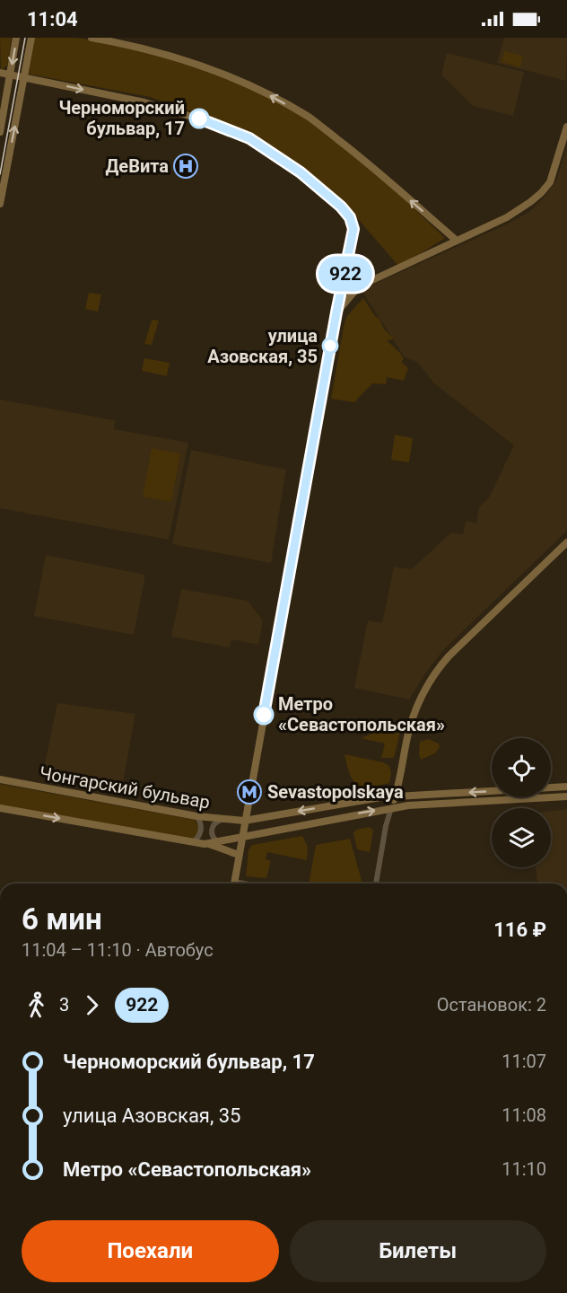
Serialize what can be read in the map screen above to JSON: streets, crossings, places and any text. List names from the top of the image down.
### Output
{
  "streets": {
    "street": ["Чонгарский бульвар"]
  },
  "places": {
    "other": ["Черноморский бульвар, 17", "улица Азовская, 35", "Метро «Севастопольская»"],
    "hospital": ["ДеВита"],
    "metro station": ["Sevastopolskaya"]
  },
  "lines": ["bus line 922"],
  "page": {
    "status": "11:04",
    "on_map": "922",
    "heading": ["6 мин", "11:04 – 11:10 · Автобус", "116 ₽"],
    "legs": ["3", "922", "Остановок: 2"],
    "list": [
      {
        "name": "Черноморский бульвар, 17",
        "value": "11:07"
      },
      {
        "name": "улица Азовская, 35",
        "value": "11:08"
      },
      {
        "name": "Метро «Севастопольская»",
        "value": "11:10"
      }
    ],
    "buttons": ["Поехали", "Билеты"]
  }
}
